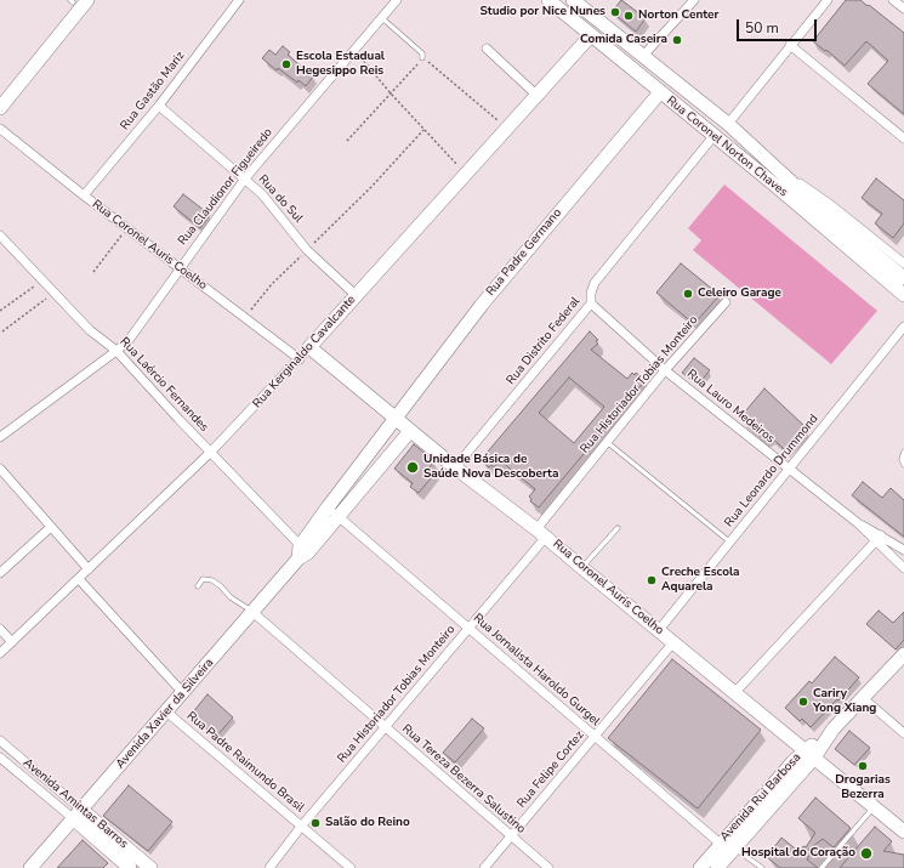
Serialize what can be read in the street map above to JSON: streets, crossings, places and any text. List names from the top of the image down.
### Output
{
  "streets": {
    "street": [
      "Rua Gastão Mariz",
      "Rua Coronel Norton Chaves",
      "Rua Claudionor Figueiredo",
      "Rua do Sul",
      "Rua Coronel Auris Coelho",
      "Rua Padre Germano",
      "Rua Distrito Federal",
      "Rua Kerginaldo Cavalcante",
      "Rua Laércio Fernandes",
      "Rua Historiador Tobias Monteiro",
      "Rua Lauro Medeiros",
      "Rua Leonardo Drummond",
      "Rua Jornalista Haroldo Gurgel",
      "Avenida Xavier da Silveira",
      "Rua Padre Raimundo Brasil",
      "Rua Felipe Cortez",
      "Rua Tereza Bezerra Salustino",
      "Avenida Rui Barbosa",
      "Avenida Amintas Barros"
    ]
  },
  "crossings": [
    ["Rua Gastão Mariz", "Rua do Sul"],
    ["Rua Gastão Mariz", "Rua Coronel Auris Coelho"],
    ["Rua Coronel Norton Chaves", "Rua Padre Germano"],
    ["Rua Coronel Norton Chaves", "Rua Distrito Federal"],
    ["Rua Coronel Norton Chaves", "Rua Kerginaldo Cavalcante"],
    ["Rua Claudionor Figueiredo", "Rua do Sul"],
    ["Rua Claudionor Figueiredo", "Rua Coronel Auris Coelho"],
    ["Rua Claudionor Figueiredo", "Rua Laércio Fernandes"],
    ["Rua do Sul", "Rua Kerginaldo Cavalcante"],
    ["Rua Coronel Auris Coelho", "Rua Padre Germano"],
    ["Rua Coronel Auris Coelho", "Rua Distrito Federal"],
    ["Rua Coronel Auris Coelho", "Rua Kerginaldo Cavalcante"],
    ["Rua Coronel Auris Coelho", "Rua Historiador Tobias Monteiro"],
    ["Rua Coronel Auris Coelho", "Rua Leonardo Drummond"],
    ["Rua Coronel Auris Coelho", "Avenida Xavier da Silveira"],
    ["Rua Coronel Auris Coelho", "Rua Felipe Cortez"],
    ["Rua Coronel Auris Coelho", "Avenida Rui Barbosa"],
    ["Rua Padre Germano", "Avenida Xavier da Silveira"],
    ["Rua Distrito Federal", "Rua Lauro Medeiros"],
    ["Rua Kerginaldo Cavalcante", "Rua Laércio Fernandes"],
    ["Rua Laércio Fernandes", "Avenida Xavier da Silveira"],
    ["Rua Historiador Tobias Monteiro", "Rua Lauro Medeiros"],
    ["Rua Historiador Tobias Monteiro", "Rua Jornalista Haroldo Gurgel"],
    ["Rua Historiador Tobias Monteiro", "Rua Padre Raimundo Brasil"],
    ["Rua Historiador Tobias Monteiro", "Rua Tereza Bezerra Salustino"],
    ["Rua Lauro Medeiros", "Rua Leonardo Drummond"],
    ["Rua Jornalista Haroldo Gurgel", "Avenida Xavier da Silveira"],
    ["Rua Jornalista Haroldo Gurgel", "Rua Felipe Cortez"],
    ["Rua Jornalista Haroldo Gurgel", "Avenida Rui Barbosa"],
    ["Avenida Xavier da Silveira", "Rua Padre Raimundo Brasil"],
    ["Avenida Xavier da Silveira", "Rua Tereza Bezerra Salustino"],
    ["Avenida Xavier da Silveira", "Avenida Amintas Barros"],
    ["Rua Felipe Cortez", "Rua Tereza Bezerra Salustino"]
  ],
  "places": [
    "Studio por Nice Nunes",
    "Norton Center",
    "Comida Caseira",
    "Escola Estadual Hegesippo Reis",
    "Celeiro Garage",
    "Unidade Básica de Saúde Nova Descoberta",
    "Creche Escola Aquarela",
    "Cariry Yong Xiang",
    "Drogarias Bezerra",
    "Salão do Reino",
    "Hospital do Coração"
  ],
  "scale_bar": "50 m"
}
